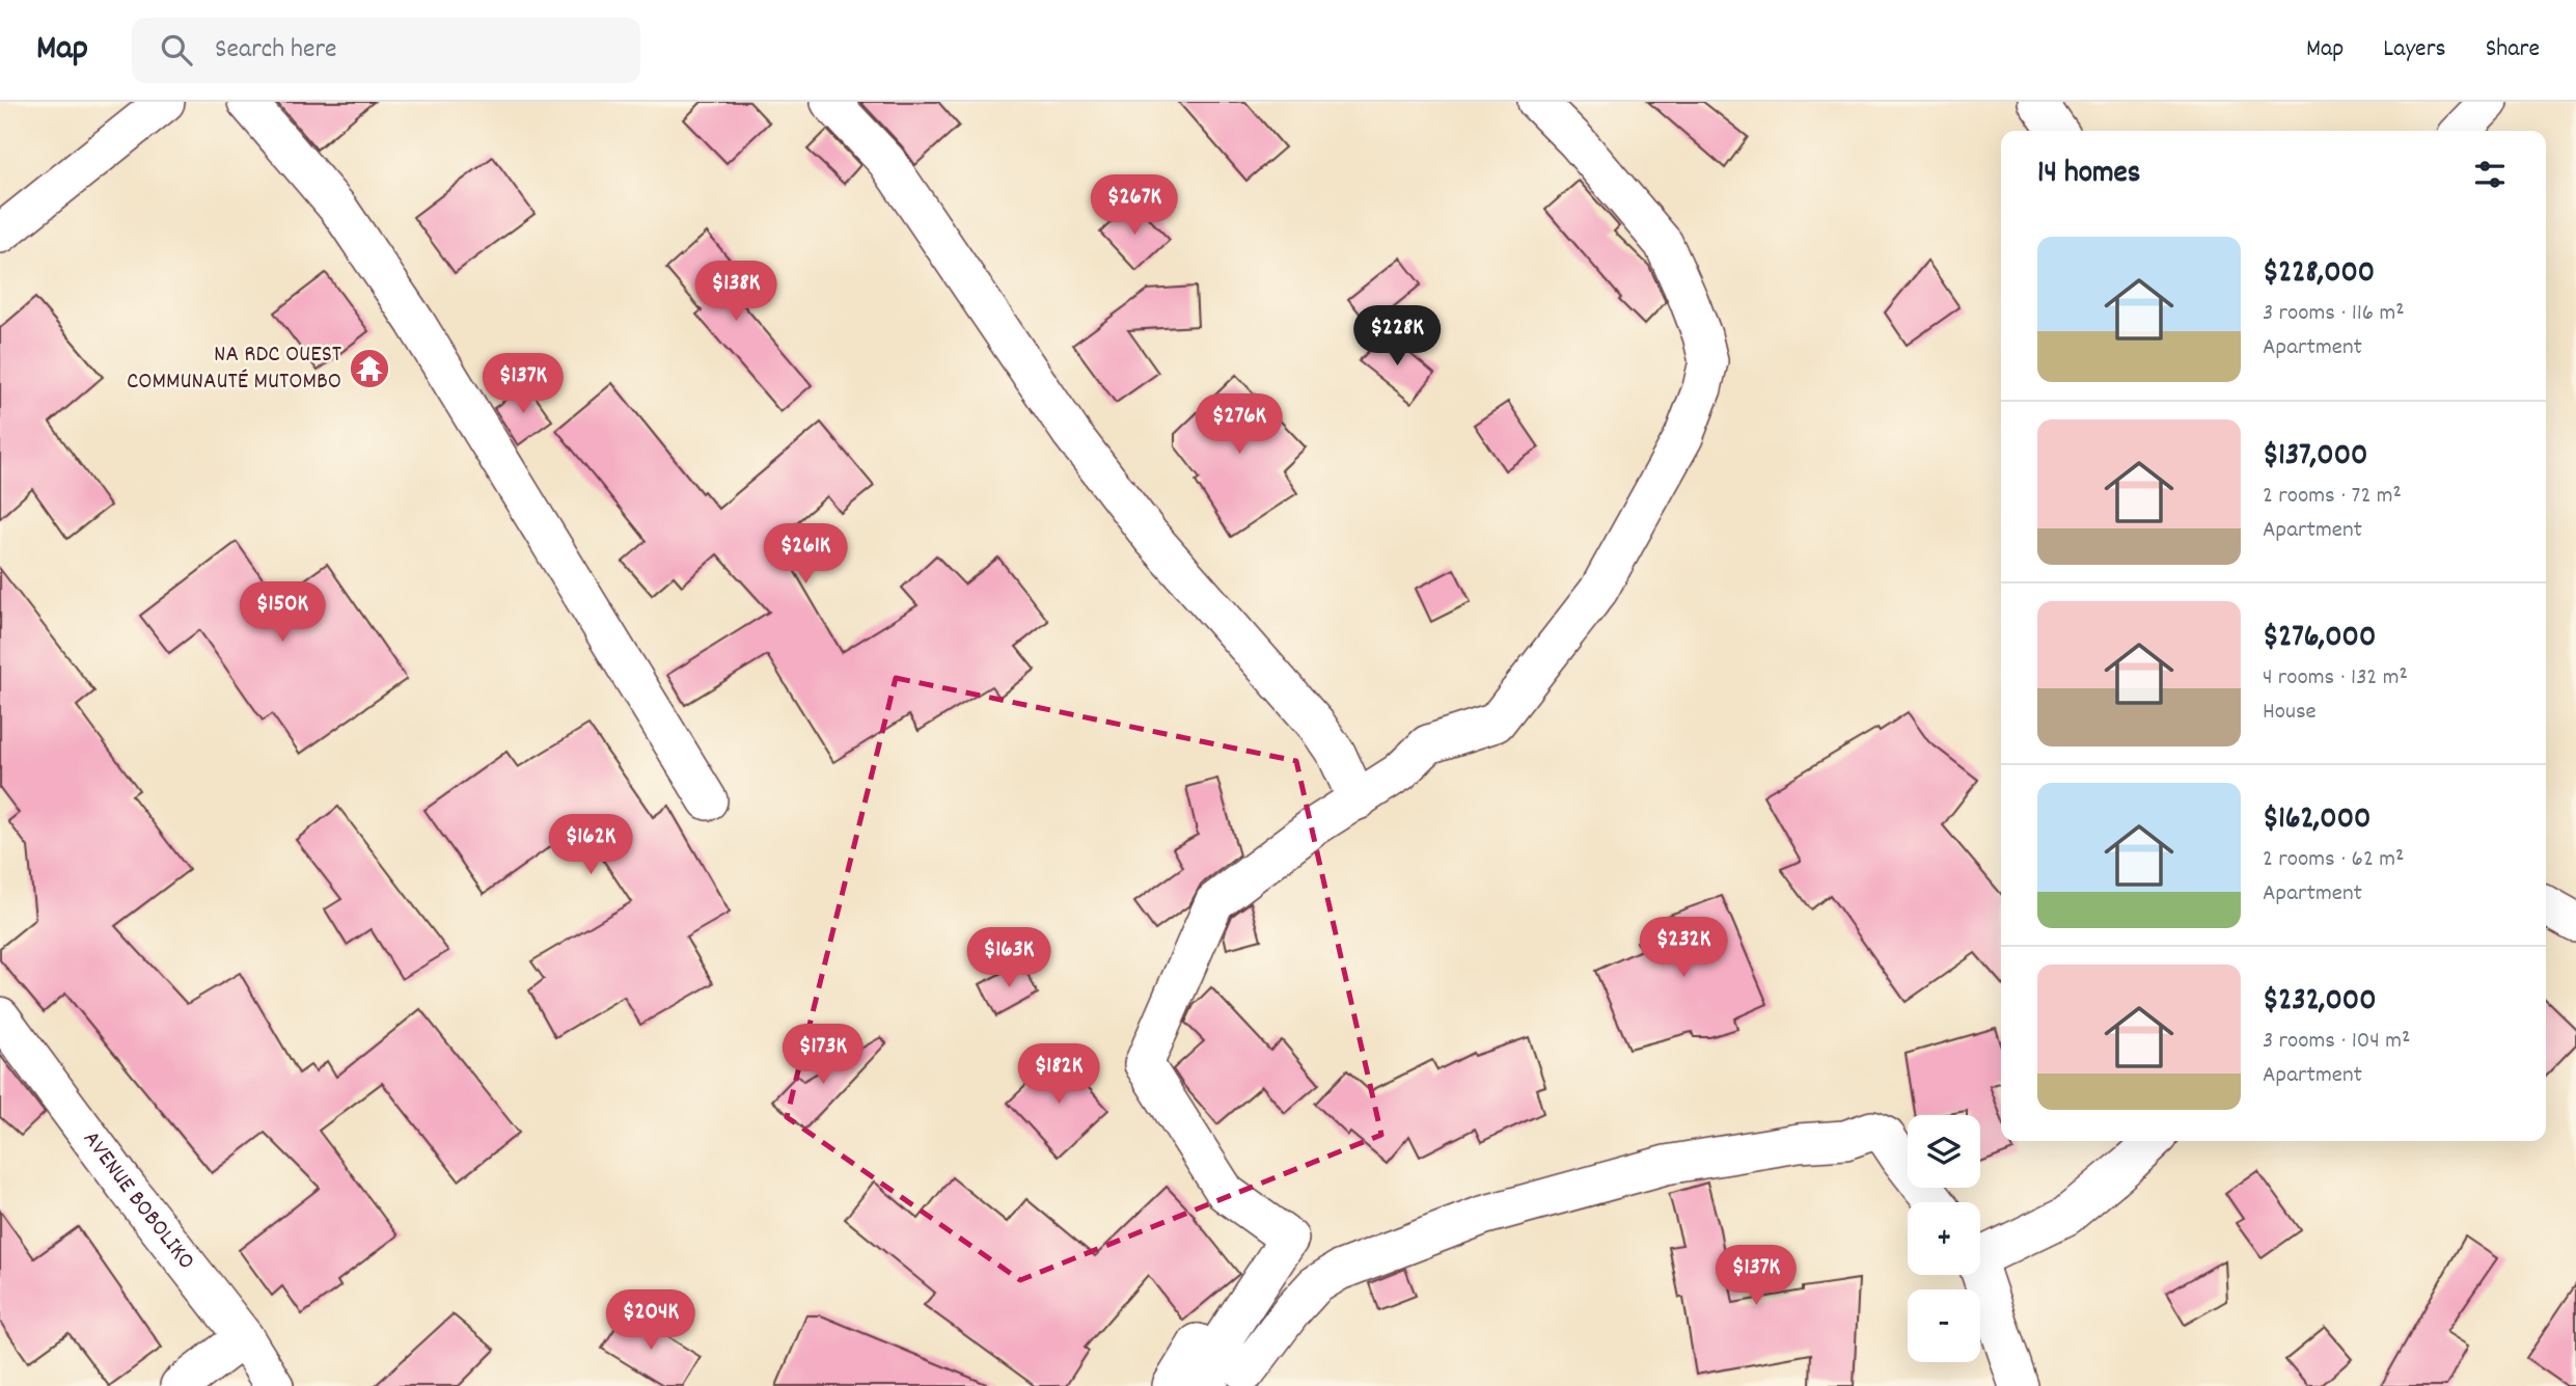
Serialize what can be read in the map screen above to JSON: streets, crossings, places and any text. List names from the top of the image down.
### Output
{
  "streets": {
    "street": ["AVENUE BOBOLIKO"]
  },
  "places": {
    "temple": ["NA RDC OUEST COMMUNAUTÉ MUTOMBO"]
  },
  "page": {
    "header": "Map",
    "search": "Search here",
    "nav": ["Map", "Layers", "Share"],
    "heading": "14 homes",
    "price": [
      "$267K",
      "$138K",
      "$228K",
      "$137K",
      "$276K",
      "$261K",
      "$150K",
      "$162K",
      "$232K",
      "$163K",
      "$173K",
      "$182K",
      "$137K",
      "$204K"
    ],
    "list": [
      {
        "name": "$228,000",
        "note": "3 rooms · 116 m² · Apartment"
      },
      {
        "name": "$137,000",
        "note": "2 rooms · 72 m² · Apartment"
      },
      {
        "name": "$276,000",
        "note": "4 rooms · 132 m² · House"
      },
      {
        "name": "$162,000",
        "note": "2 rooms · 62 m² · Apartment"
      },
      {
        "name": "$232,000",
        "note": "3 rooms · 104 m² · Apartment"
      }
    ],
    "map_buttons": ["+", "−"]
  }
}
